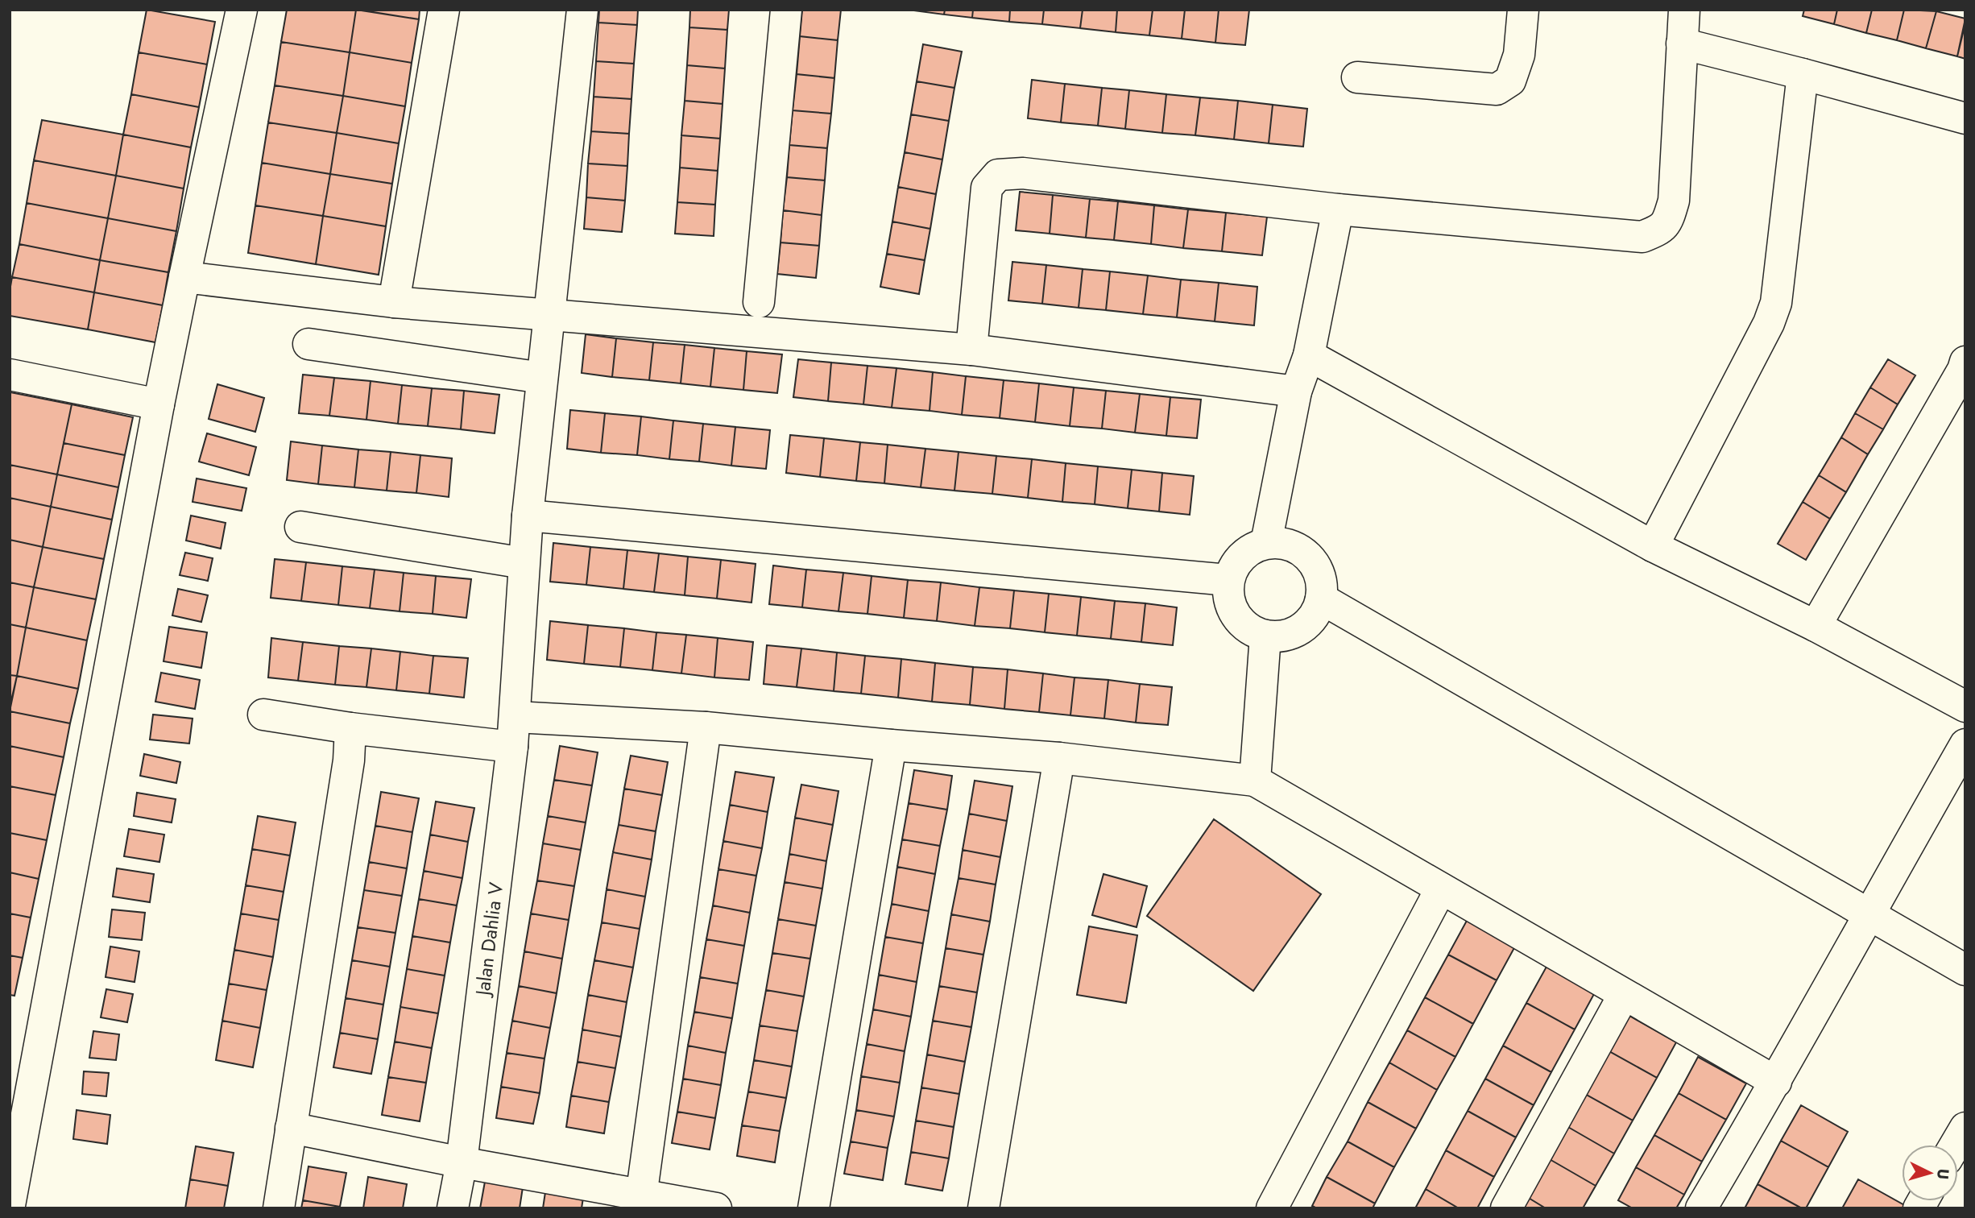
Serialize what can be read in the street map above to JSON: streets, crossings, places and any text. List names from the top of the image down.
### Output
{
  "streets": {
    "street": ["Jalan Dahlia V"]
  },
  "north": "right"
}
